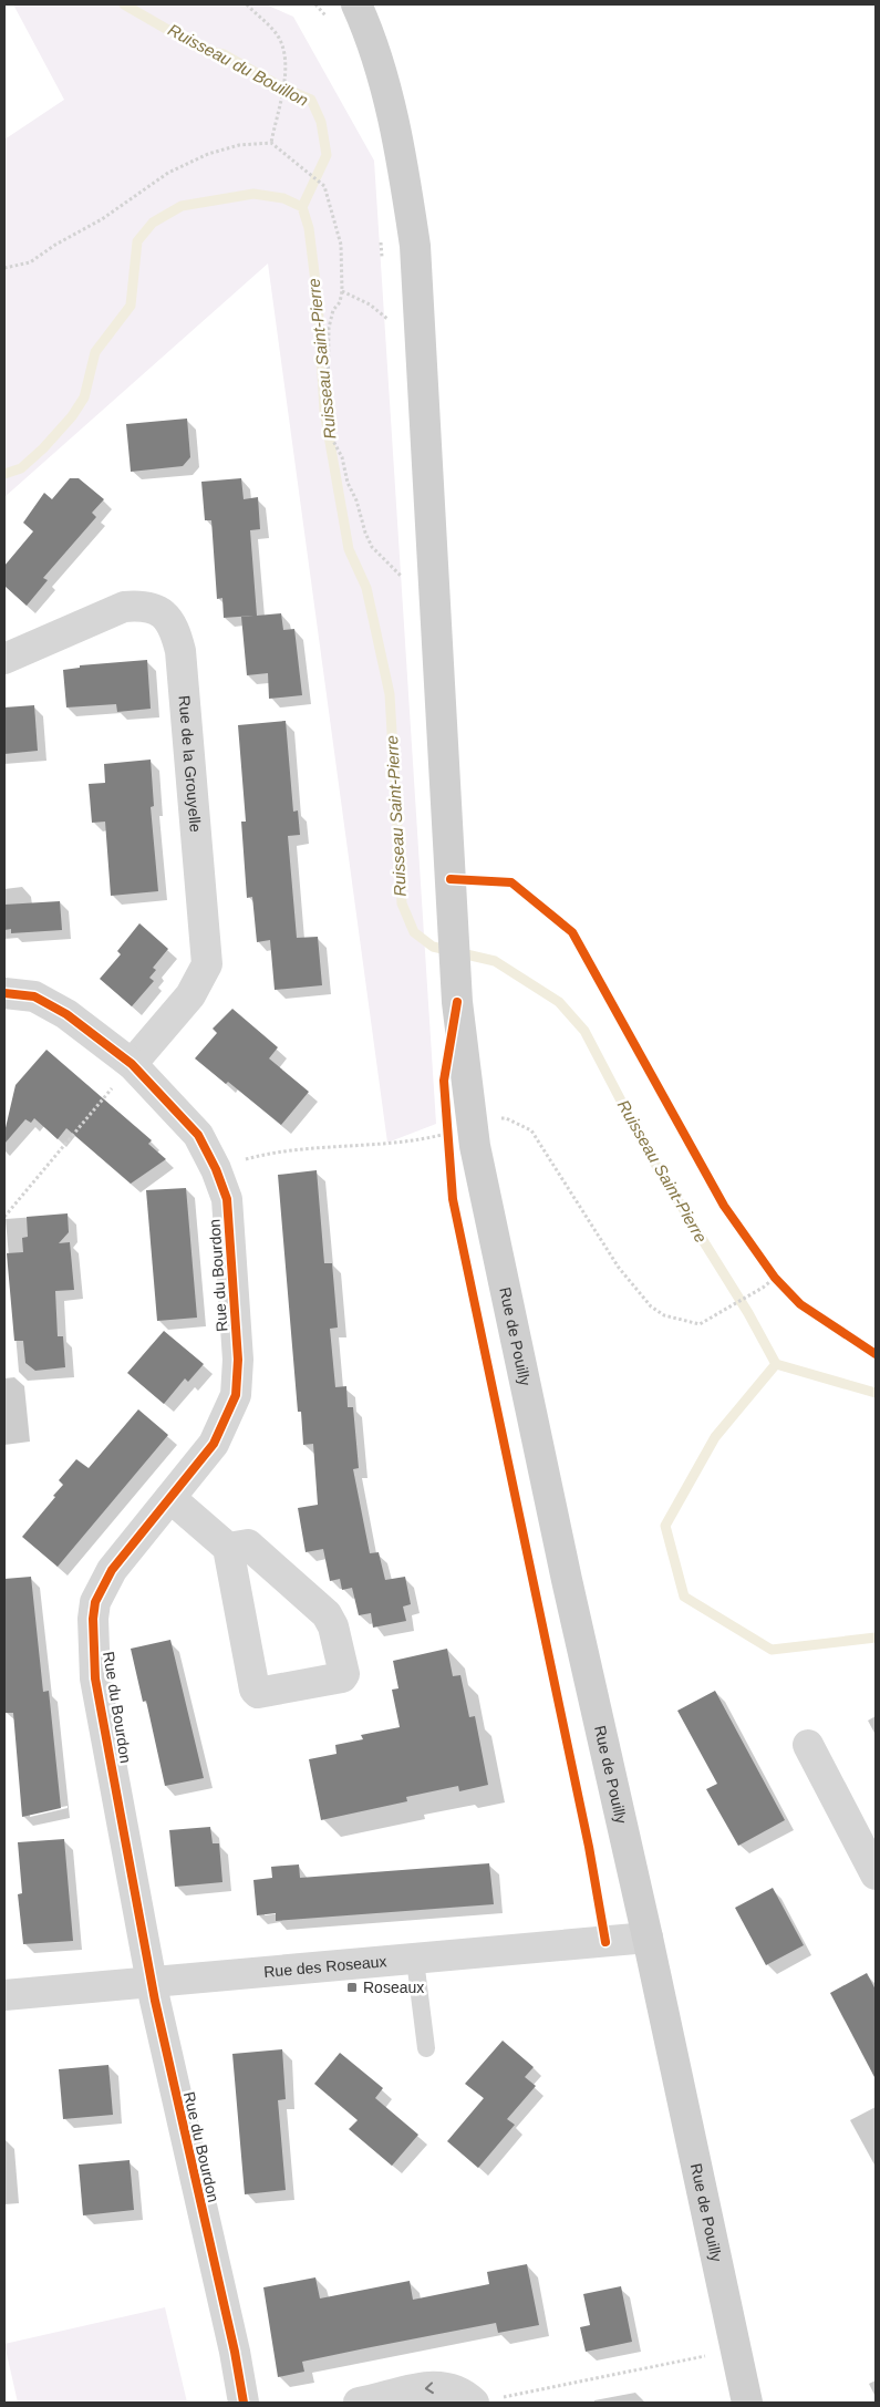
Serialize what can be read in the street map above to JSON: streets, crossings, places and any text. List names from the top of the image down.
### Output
{
  "streets": {
    "main road": ["Rue de Pouilly"],
    "street": ["Rue de la Grouyelle", "Rue du Bourdon", "Rue des Roseaux"]
  },
  "crossings": [
    ["Rue de la Grouyelle", "Rue du Bourdon"],
    ["Rue du Bourdon", "Rue des Roseaux"],
    ["Rue de Pouilly", "Rue des Roseaux"]
  ],
  "water": ["Ruisseau du Bouillon", "Ruisseau Saint-Pierre"],
  "places": {
    "transit": ["Roseaux"]
  }
}
